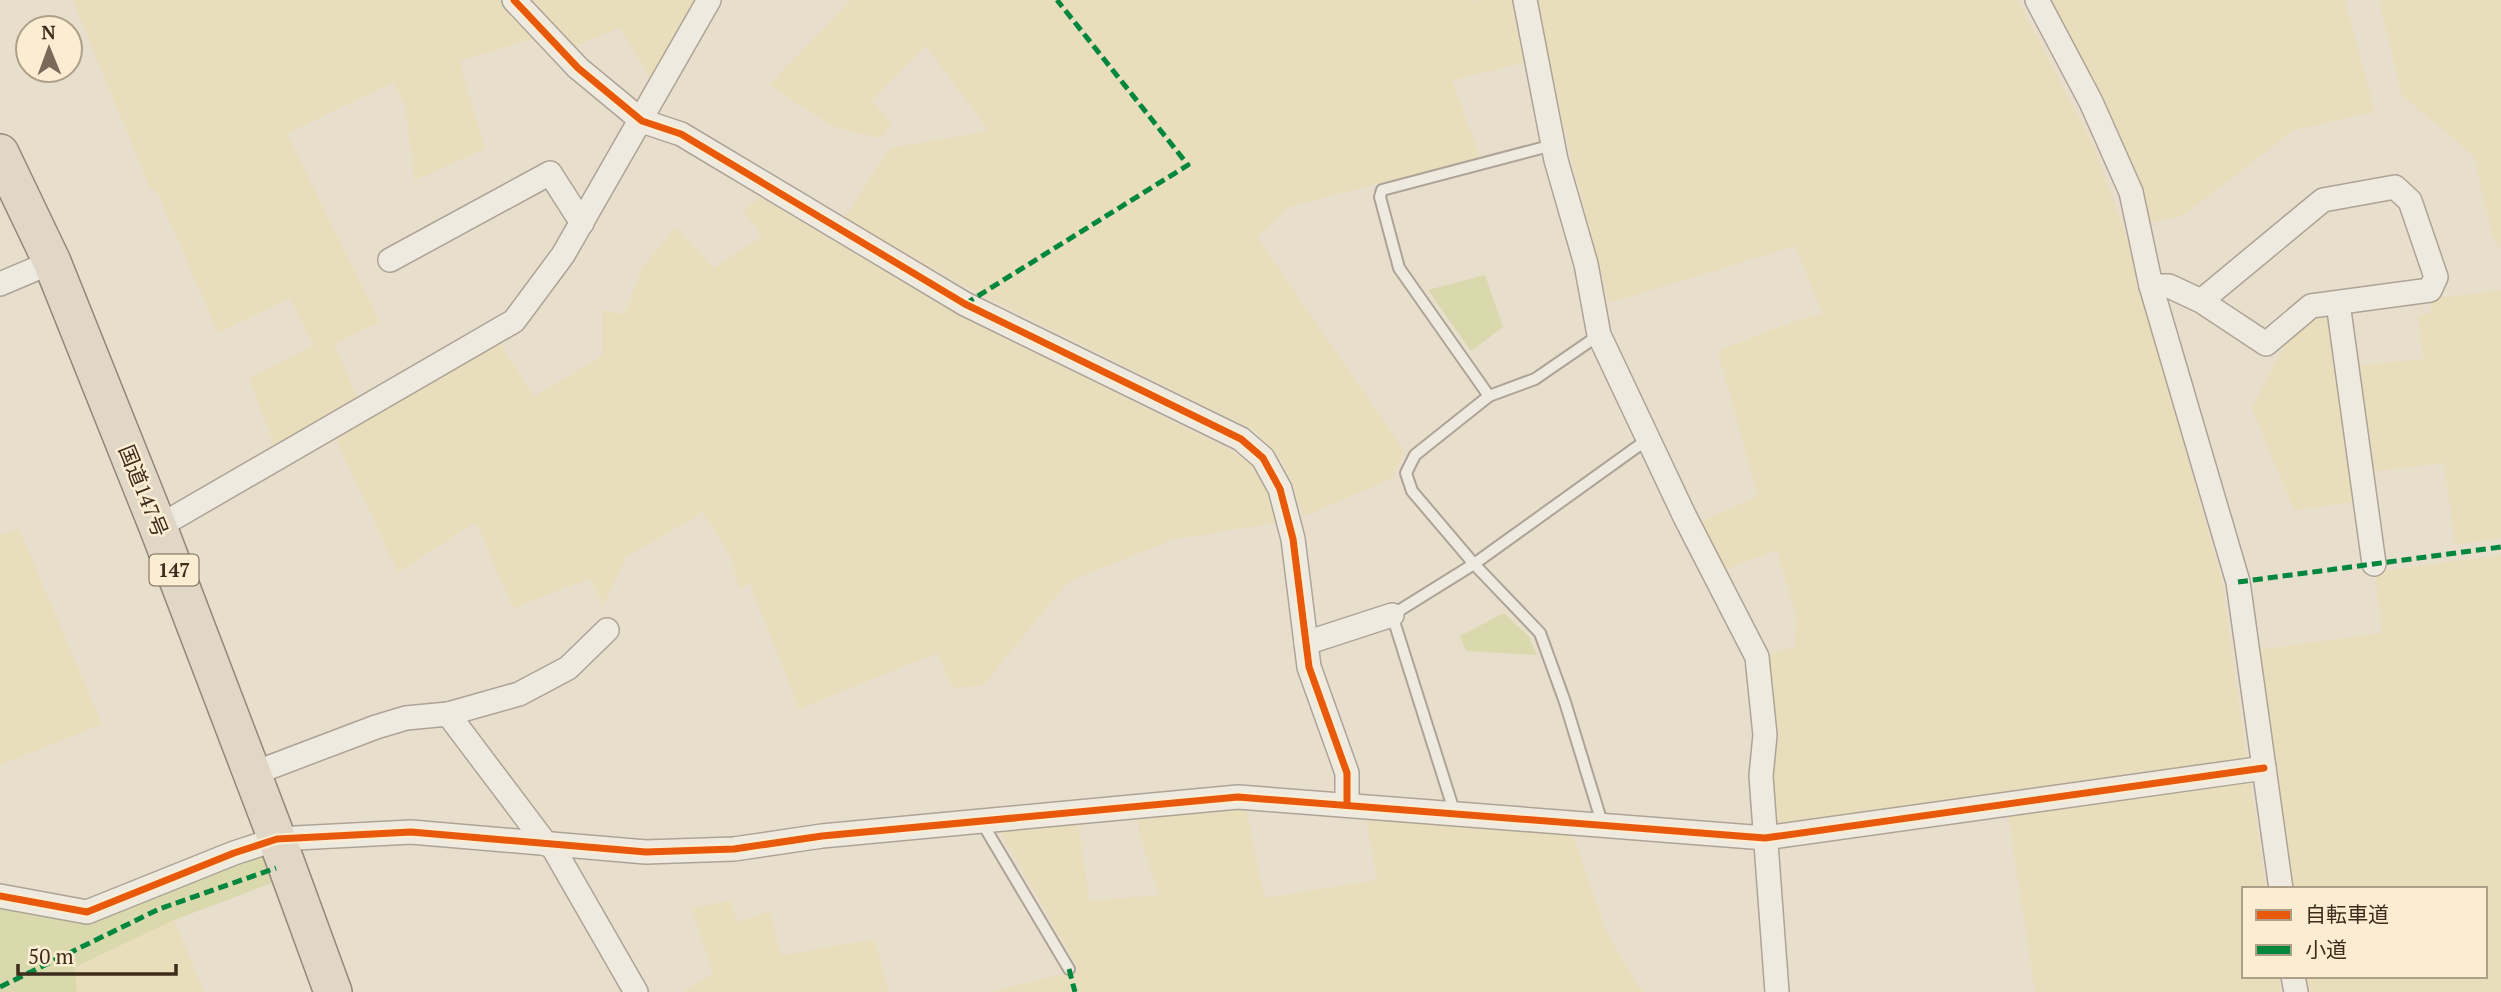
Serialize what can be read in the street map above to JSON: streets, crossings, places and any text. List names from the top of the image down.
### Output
{
  "streets": {
    "highway": ["国道147号", "147"]
  },
  "legend": ["自転車道", "小道"],
  "scale_bar": "50 m",
  "north": "top"
}
